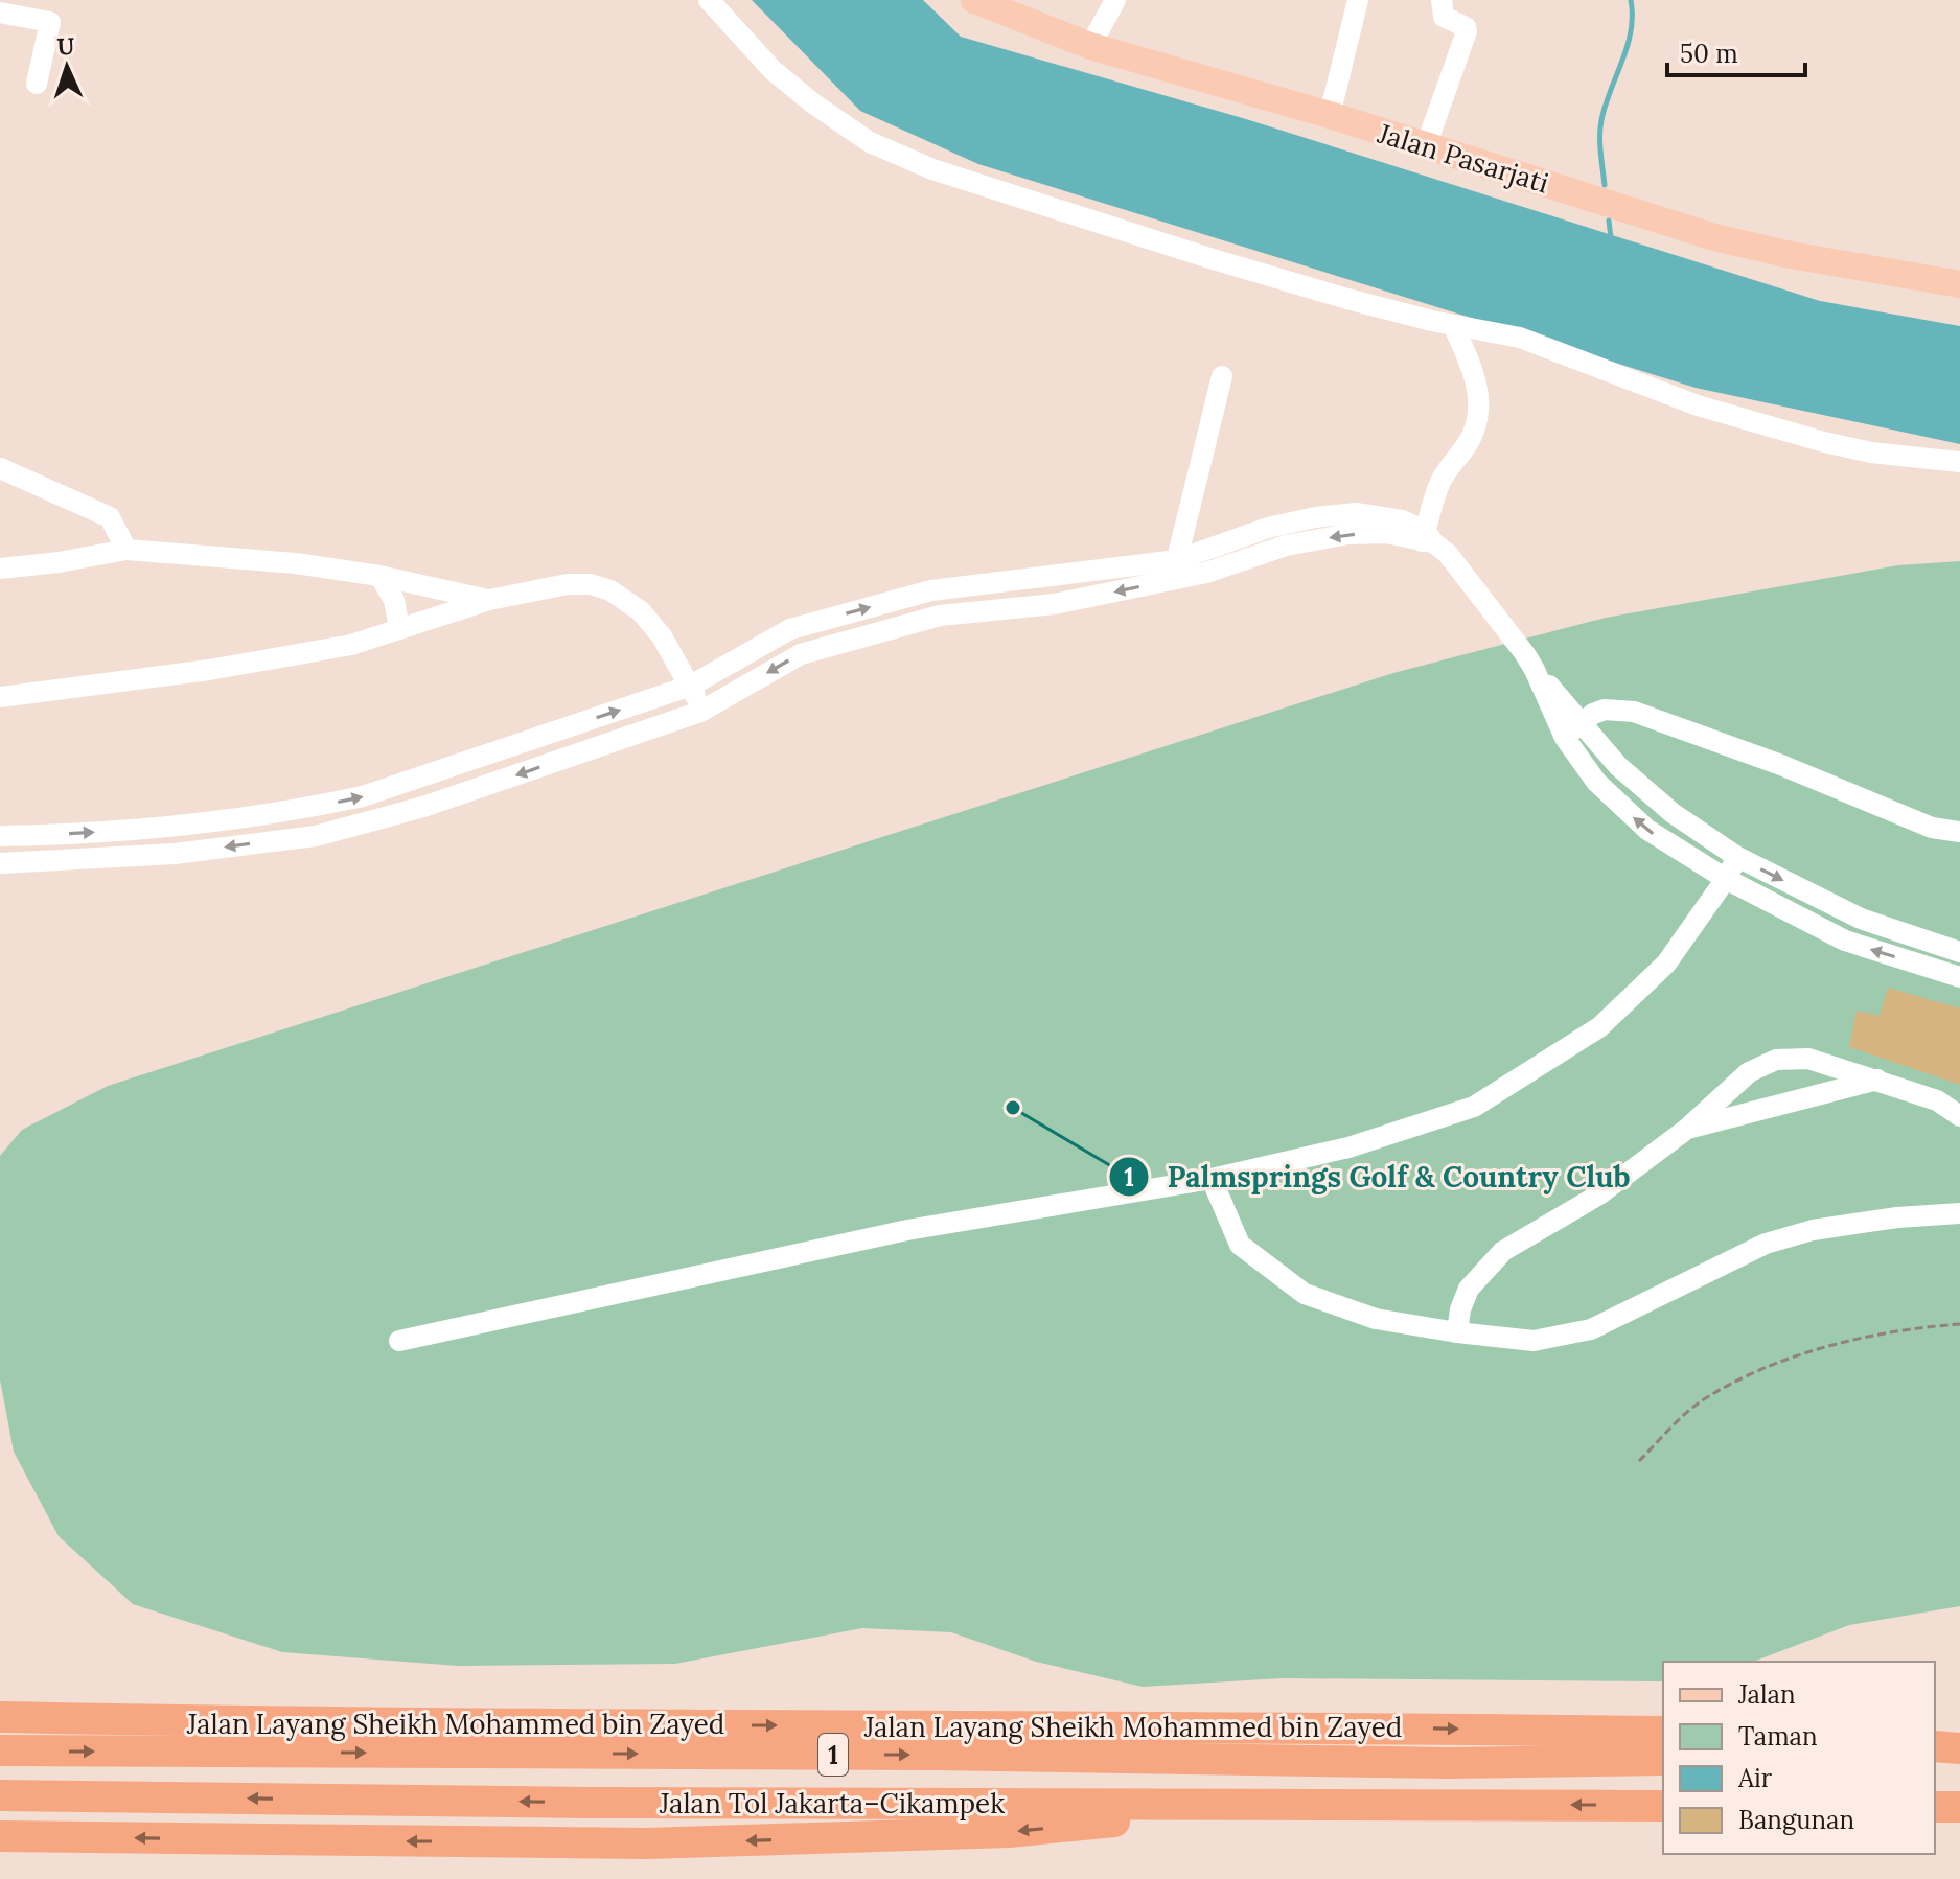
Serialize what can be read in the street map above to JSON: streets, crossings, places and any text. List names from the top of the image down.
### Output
{
  "streets": {
    "highway": ["Jalan Layang Sheikh Mohammed bin Zayed", "1", "Jalan Tol Jakarta–Cikampek"],
    "main road": ["Jalan Pasarjati"]
  },
  "crossings": [
    ["1", "Jalan Tol Jakarta–Cikampek"]
  ],
  "places": ["Palmsprings Golf & Country Club"],
  "legend": [
    "Jalan",
    "Taman",
    "Air",
    "Bangunan"
  ],
  "scale_bar": "50 m",
  "north": "top"
}
